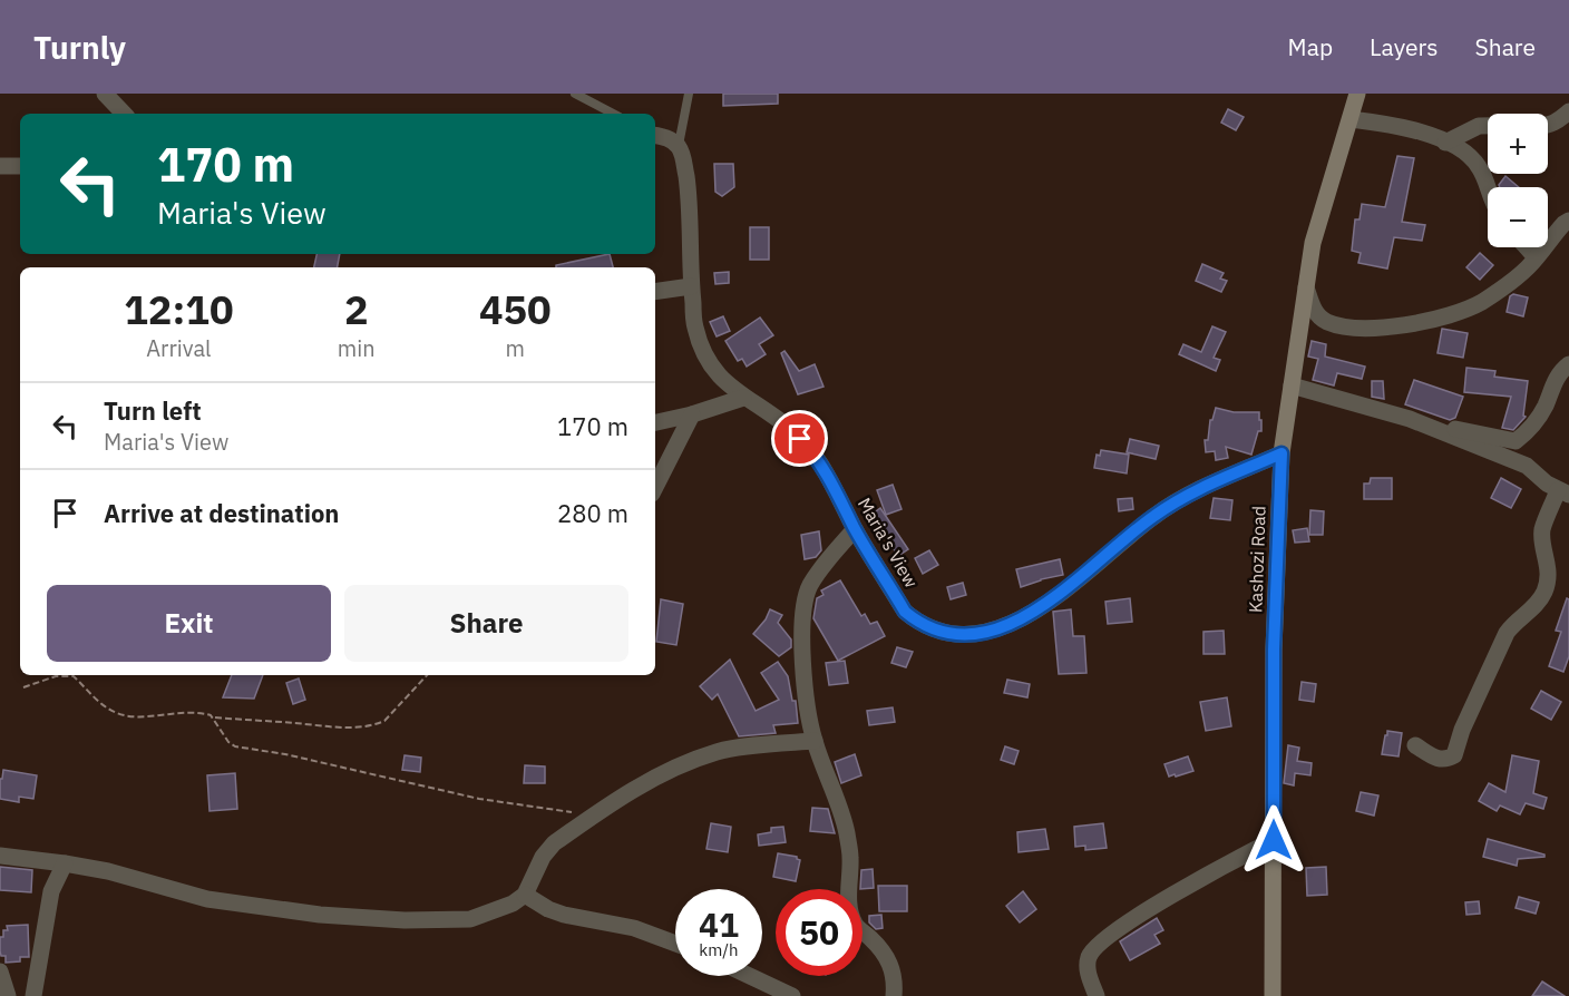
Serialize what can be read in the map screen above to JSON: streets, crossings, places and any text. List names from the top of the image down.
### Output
{
  "streets": {
    "main road": ["Kashozi Road"],
    "street": ["Maria's View"]
  },
  "crossings": [
    ["Maria's View", "Kashozi Road"]
  ],
  "page": {
    "header": "Turnly",
    "nav": ["Map", "Layers", "Share"],
    "map_buttons": ["+", "−"],
    "turn": ["170 m", "Maria's View"],
    "eta": [
      "12:10",
      "Arrival",
      "2",
      "min",
      "450",
      "m"
    ],
    "list": [
      {
        "name": "Turn left",
        "note": "Maria's View",
        "value": "170 m"
      },
      {
        "name": "Arrive at destination",
        "value": "280 m"
      }
    ],
    "buttons": ["Exit", "Share"],
    "speed": "41 km/h",
    "limit": "50"
  }
}
